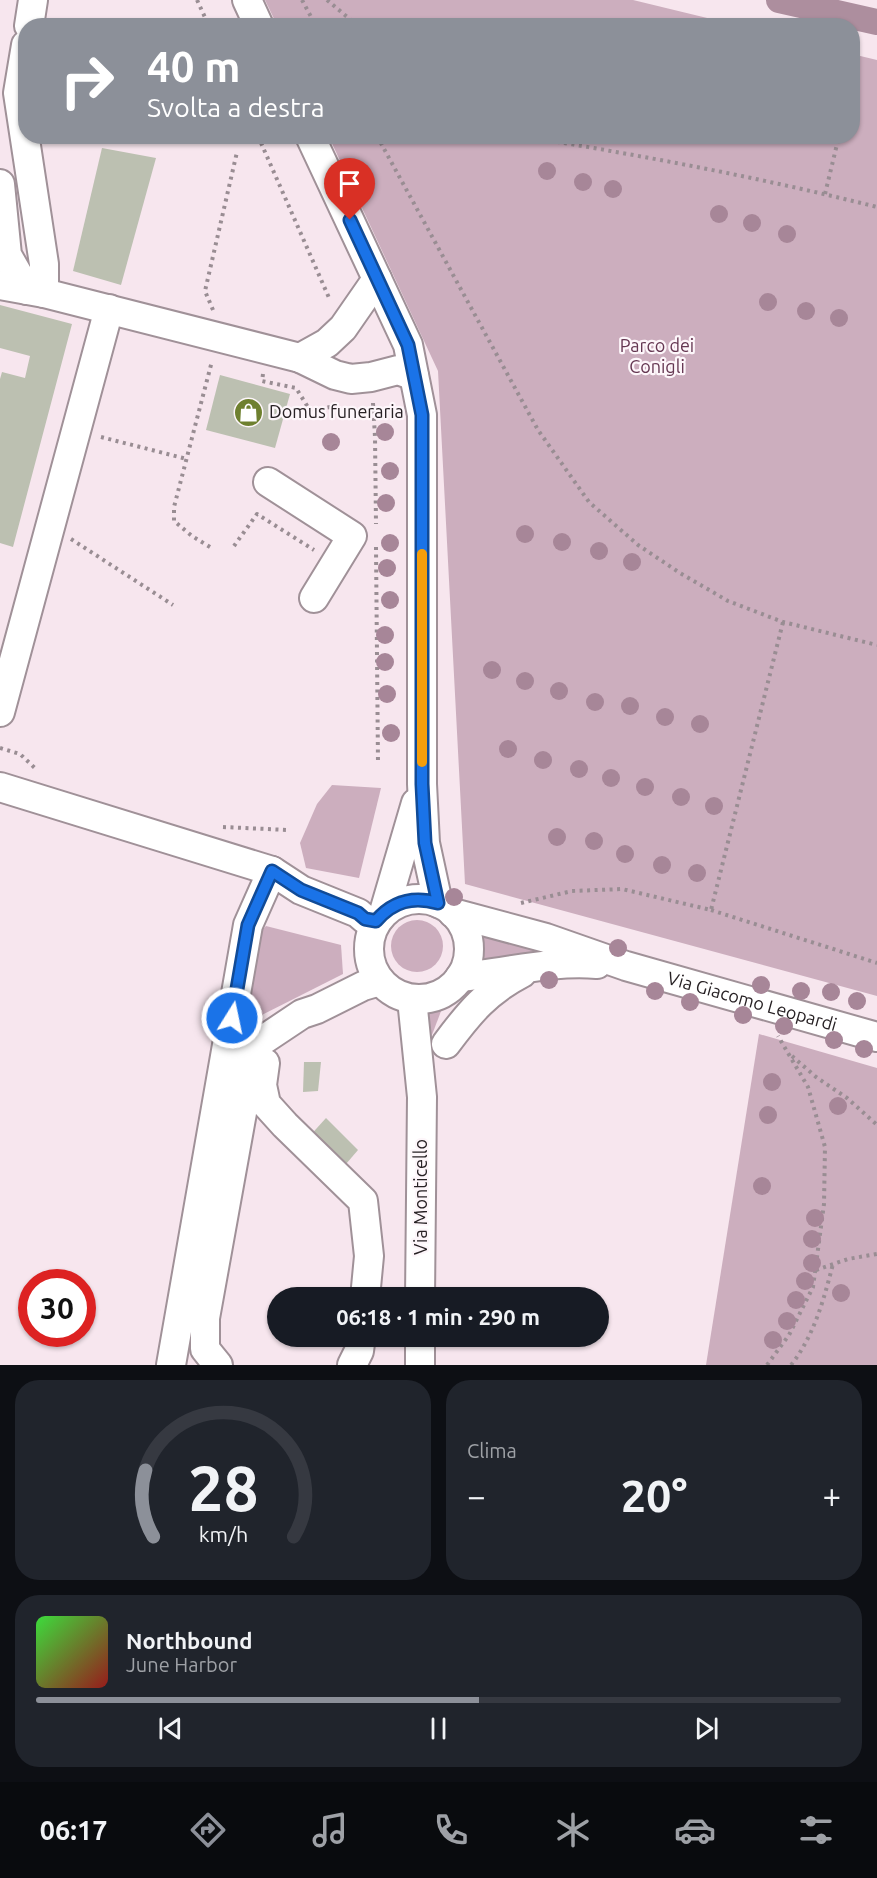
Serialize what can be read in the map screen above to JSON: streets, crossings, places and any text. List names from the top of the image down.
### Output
{
  "streets": {
    "street": ["Via Giacomo Leopardi", "Via Monticello"]
  },
  "crossings": [
    ["Via Giacomo Leopardi", "Via Monticello"]
  ],
  "parks": ["Parco dei Conigli"],
  "places": {
    "shop": ["Domus funeraria"]
  },
  "page": {
    "turn": ["40 m", "Svolta a destra"],
    "limit": "30",
    "trip": "06:18 · 1 min · 290 m",
    "tile": "Clima",
    "heat": ["−", "20°", "+"],
    "song": ["Northbound", "June Harbor"],
    "tabs": "06:17",
    "gauge": ["28", "km/h"]
  }
}
